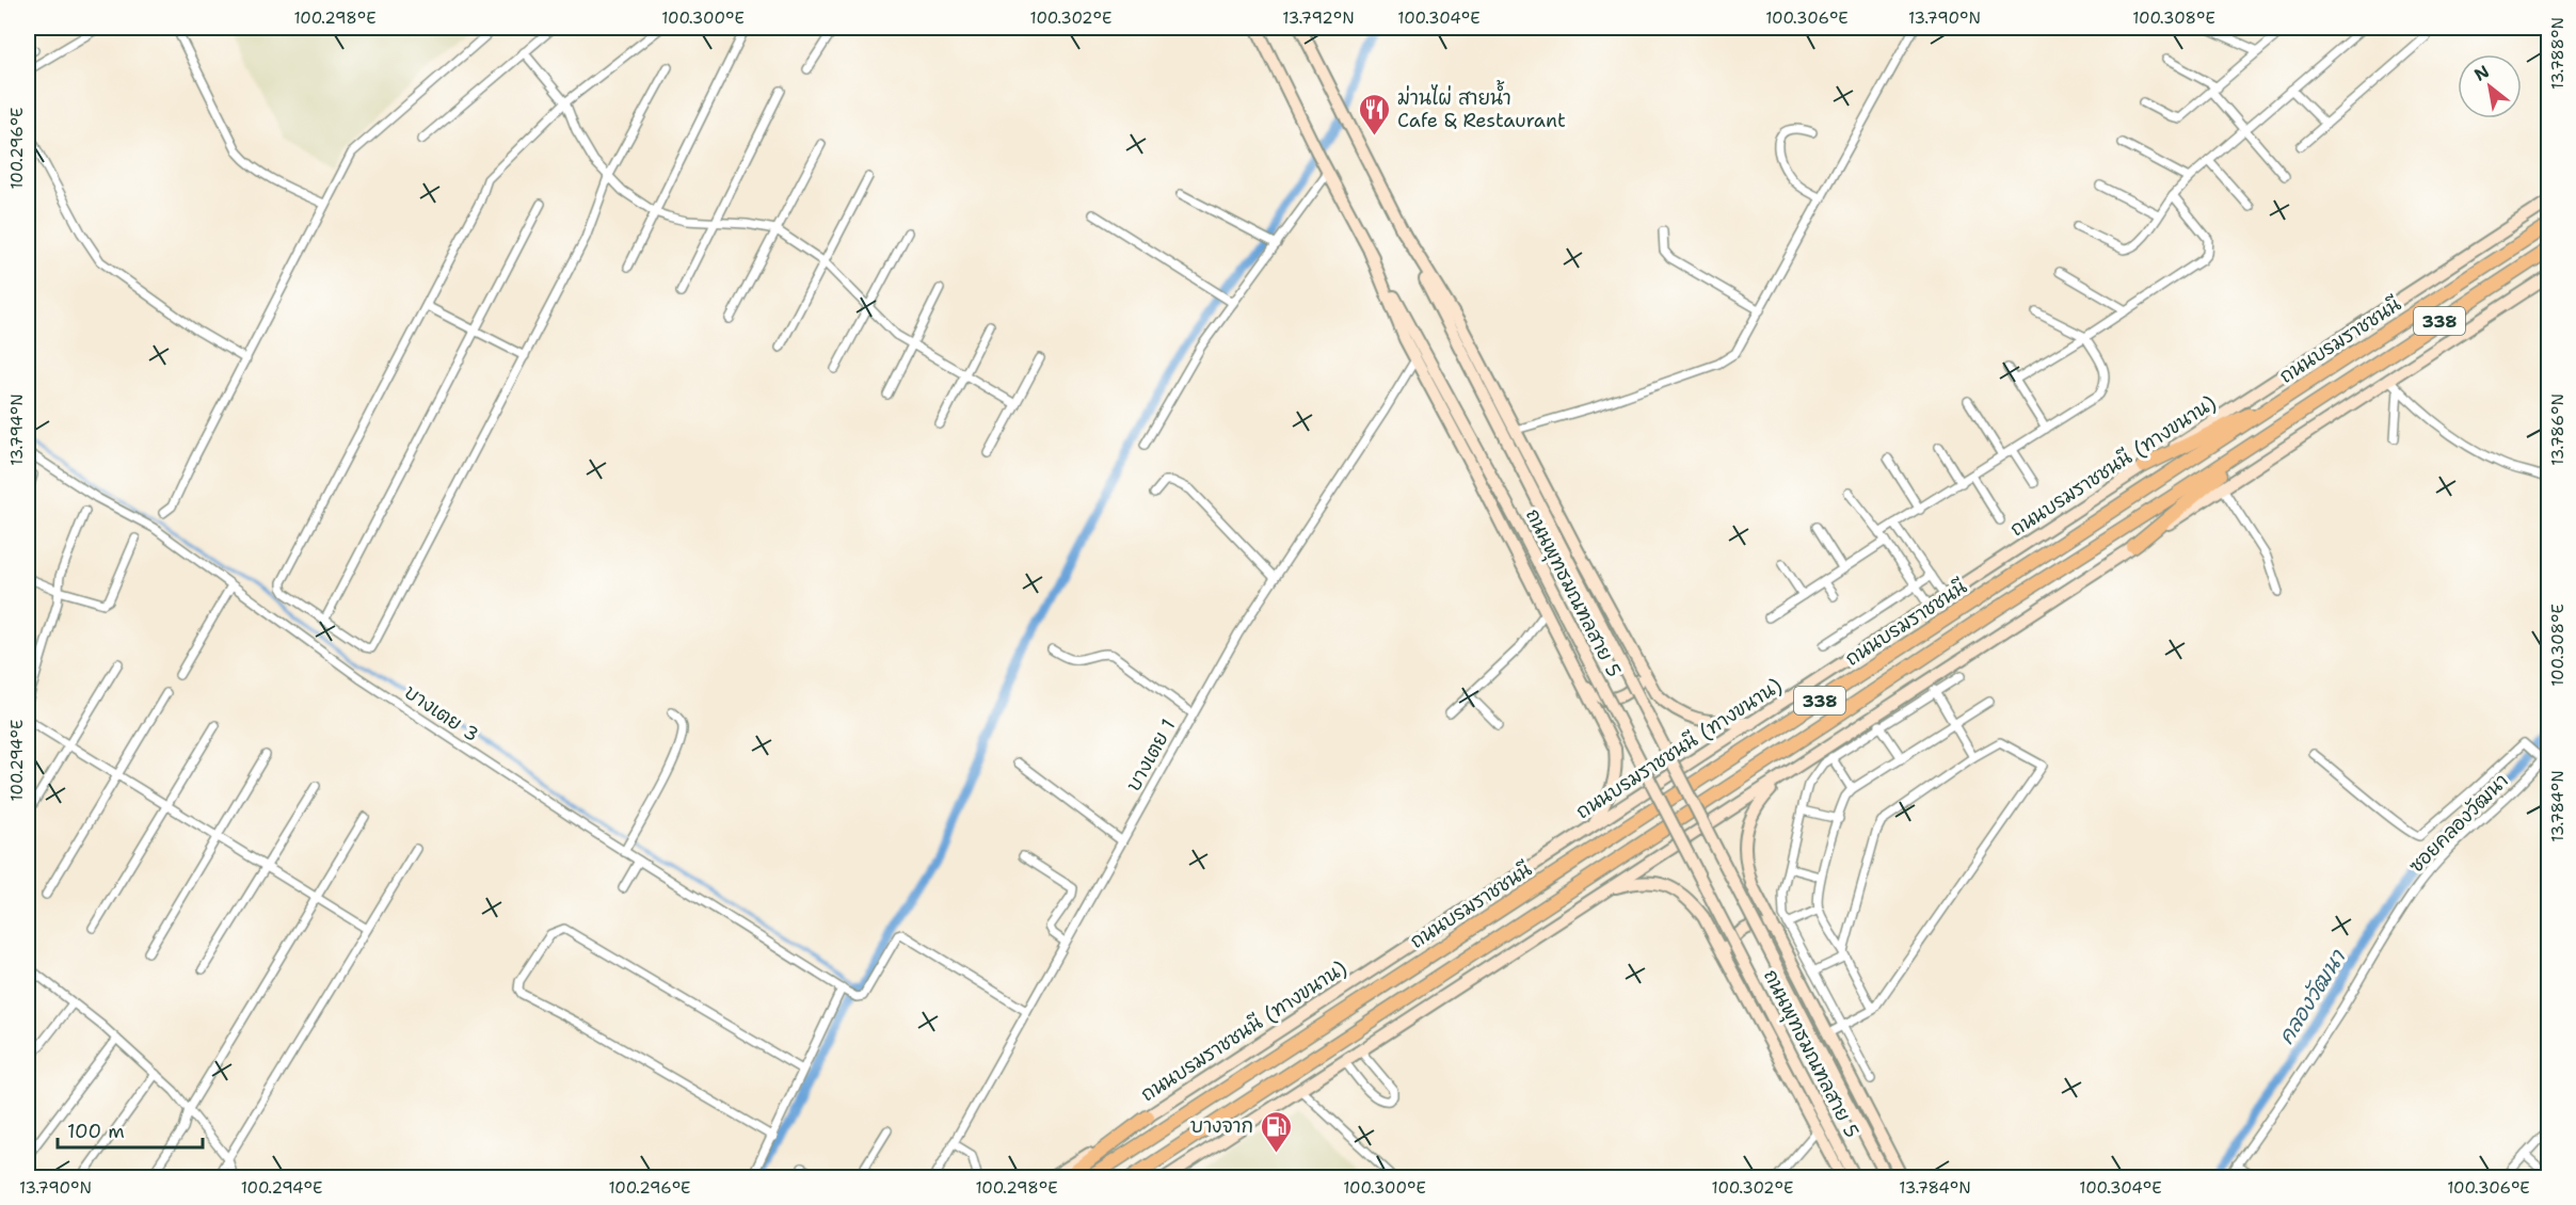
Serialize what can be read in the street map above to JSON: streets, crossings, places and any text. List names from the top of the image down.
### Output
{
  "streets": {
    "highway": ["338", "ถนนบรมราชชนนี"],
    "main road": ["ถนนบรมราชชนนี (ทางขนาน)", "ถนนพุทธมณฑลสาย 5"],
    "street": ["บางเตย 3", "บางเตย 1", "ซอยคลองวัฒนา"]
  },
  "crossings": [
    ["บางเตย 3", "บางเตย 1"]
  ],
  "water": ["คลองวัฒนา"],
  "places": {
    "restaurant": ["ม่านไผ่ สายน้ำ Cafe & Restaurant"],
    "fuel station": ["บางจาก"]
  },
  "scale_bar": "100 m",
  "north": "top left",
  "coordinates": [
    "100.298°E",
    "100.300°E",
    "100.302°E",
    "13.792°N",
    "100.304°E",
    "100.306°E",
    "13.790°N",
    "100.308°E",
    "13.788°N",
    "100.296°E",
    "13.794°N",
    "13.786°N",
    "100.294°E",
    "13.784°N"
  ]
}
